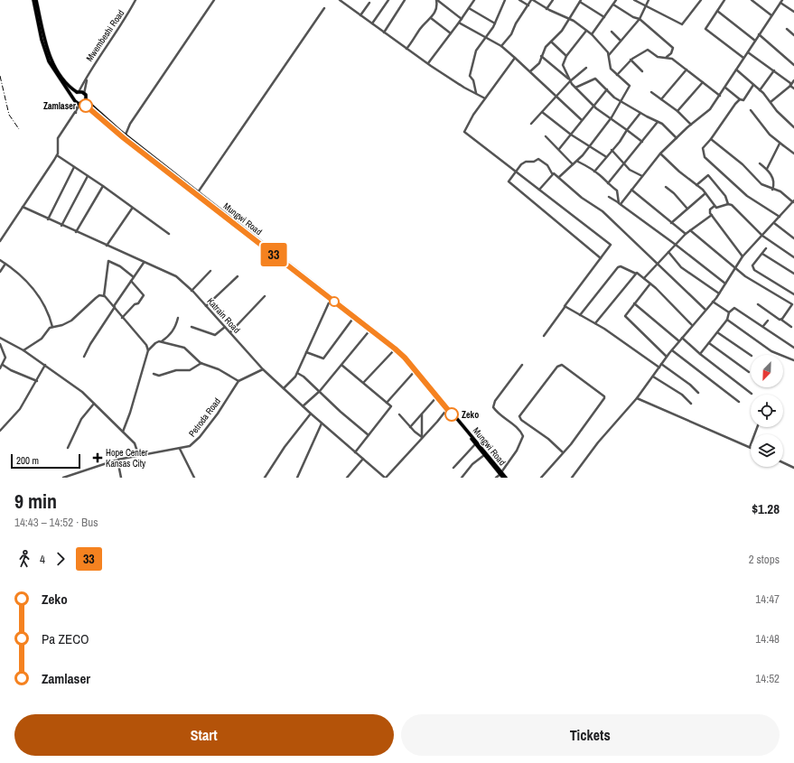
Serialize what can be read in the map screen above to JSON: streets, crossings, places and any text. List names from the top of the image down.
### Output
{
  "streets": {
    "main road": ["Mungwi Road"],
    "street": ["Mwembeshi Road", "Katrain Road", "Petroda Road"]
  },
  "places": {
    "other": ["Zamlaser", "Zeko"],
    "health": ["Hope Center Kansas City"]
  },
  "lines": ["bus line 33"],
  "scale_bar": "200 m",
  "north": "bottom left",
  "page": {
    "on_map": "33",
    "scale": "200 m",
    "heading": ["9 min", "14:43 – 14:52 · Bus", "$1.28"],
    "legs": ["4", "33", "2 stops"],
    "list": [
      {
        "name": "Zeko",
        "value": "14:47"
      },
      {
        "name": "Pa ZECO",
        "value": "14:48"
      },
      {
        "name": "Zamlaser",
        "value": "14:52"
      }
    ],
    "buttons": ["Start", "Tickets"]
  }
}
